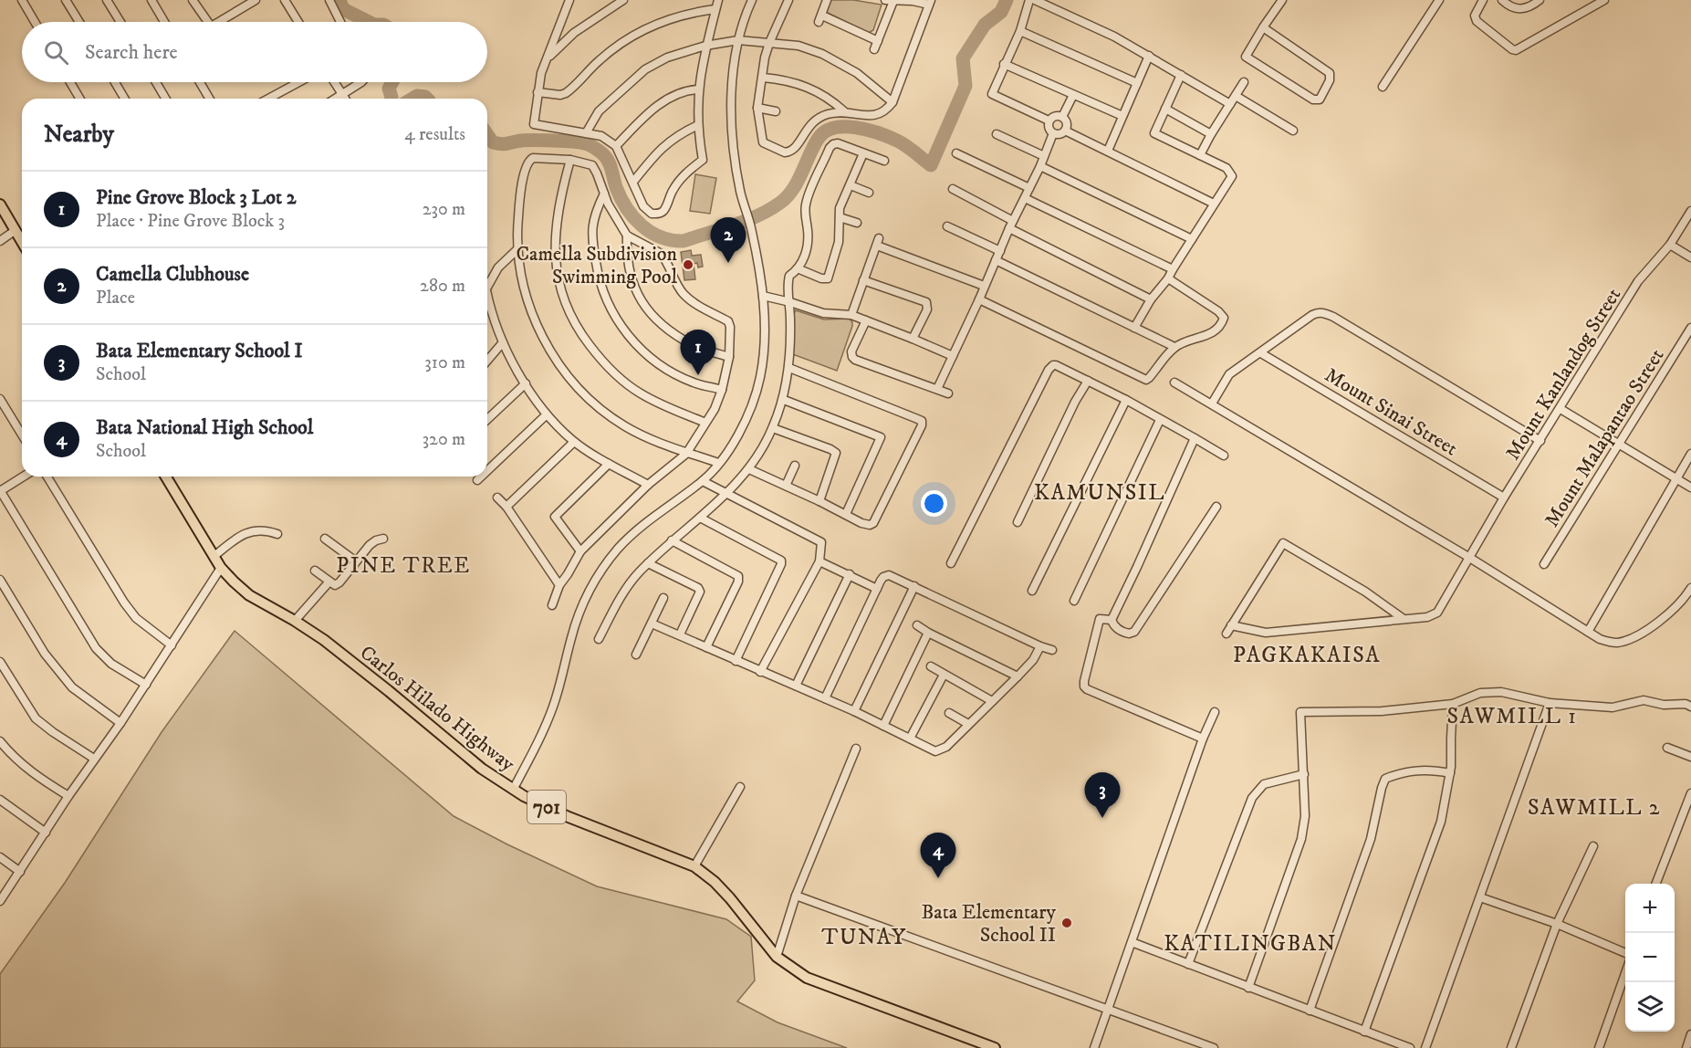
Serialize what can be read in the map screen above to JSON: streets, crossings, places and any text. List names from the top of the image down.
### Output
{
  "streets": {
    "main road": ["Carlos Hilado Highway", "701"],
    "street": ["Mount Kanlandog Street", "Mount Sinai Street", "Mount Malapantao Street"]
  },
  "crossings": [
    ["Mount Kanlandog Street", "Mount Sinai Street"]
  ],
  "districts": [
    "KAMUNSIL",
    "PINE TREE",
    "PAGKAKAISA",
    "SAWMILL 1",
    "SAWMILL 2",
    "TUNAY",
    "KATILINGBAN"
  ],
  "places": ["Camella Subdivision Swimming Pool", "Bata Elementary School II"],
  "page": {
    "search": "Search here",
    "heading": ["Nearby", "4 results"],
    "list": [
      {
        "mark": "1",
        "name": "Pine Grove Block 3 Lot 2",
        "note": "Place · Pine Grove Block 3",
        "value": "230 m"
      },
      {
        "mark": "2",
        "name": "Camella Clubhouse",
        "note": "Place",
        "value": "280 m"
      },
      {
        "mark": "3",
        "name": "Bata Elementary School I",
        "note": "School",
        "value": "310 m"
      },
      {
        "mark": "4",
        "name": "Bata National High School",
        "note": "School",
        "value": "320 m"
      }
    ],
    "pins": [
      "2",
      "1",
      "3",
      "4"
    ],
    "map_buttons": ["+", "−"]
  }
}
